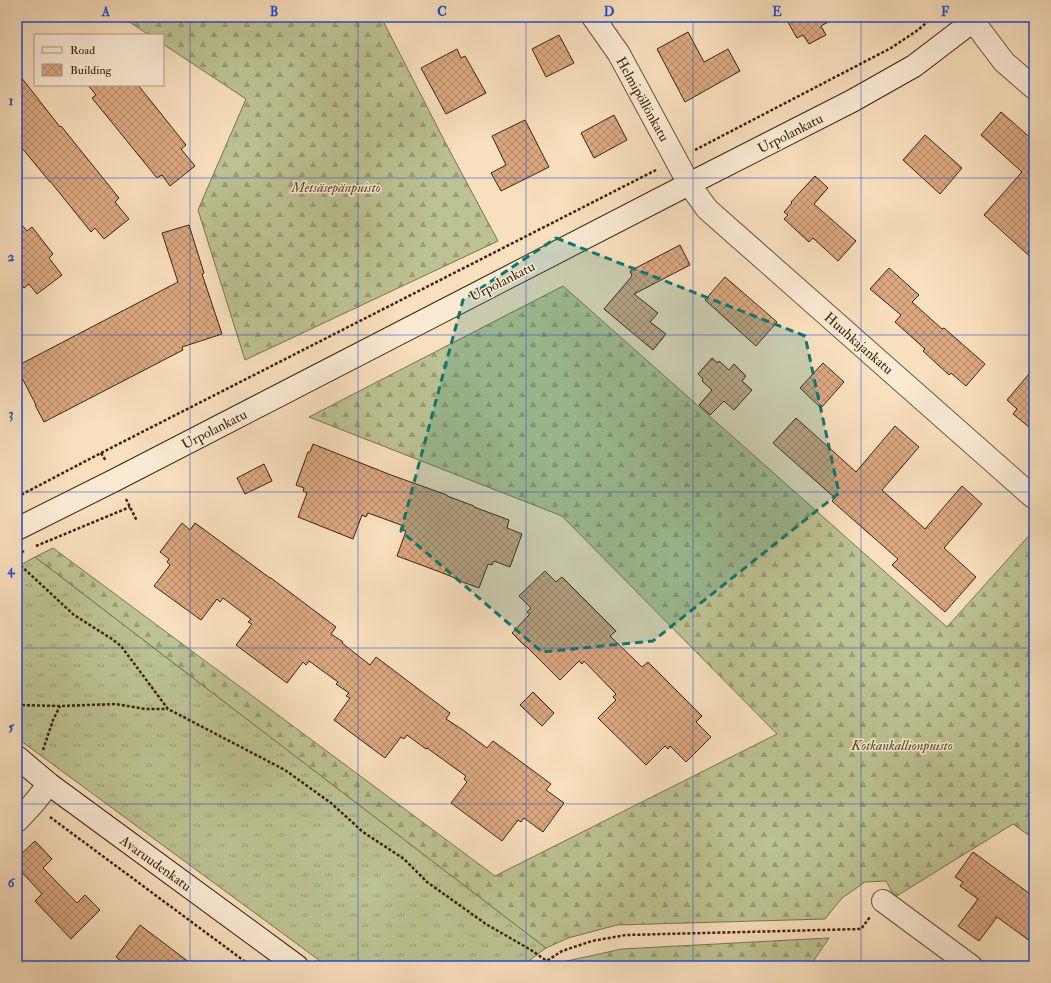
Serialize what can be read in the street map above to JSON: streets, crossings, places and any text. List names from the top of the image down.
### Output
{
  "streets": {
    "street": [
      "Helmipöllönkatu",
      "Urpolankatu",
      "Huuhkajankatu",
      "Avaruudenkatu"
    ]
  },
  "crossings": [
    ["Helmipöllönkatu", "Urpolankatu"],
    ["Helmipöllönkatu", "Huuhkajankatu"],
    ["Urpolankatu", "Huuhkajankatu"]
  ],
  "parks": ["Metsäsepänpuisto", "Kotkankallionpuisto"],
  "legend": ["Road", "Building"],
  "grid": {
    "columns": [
      "A",
      "B",
      "C",
      "D",
      "E",
      "F"
    ],
    "rows": [
      "1",
      "2",
      "3",
      "4",
      "5",
      "6"
    ]
  }
}
